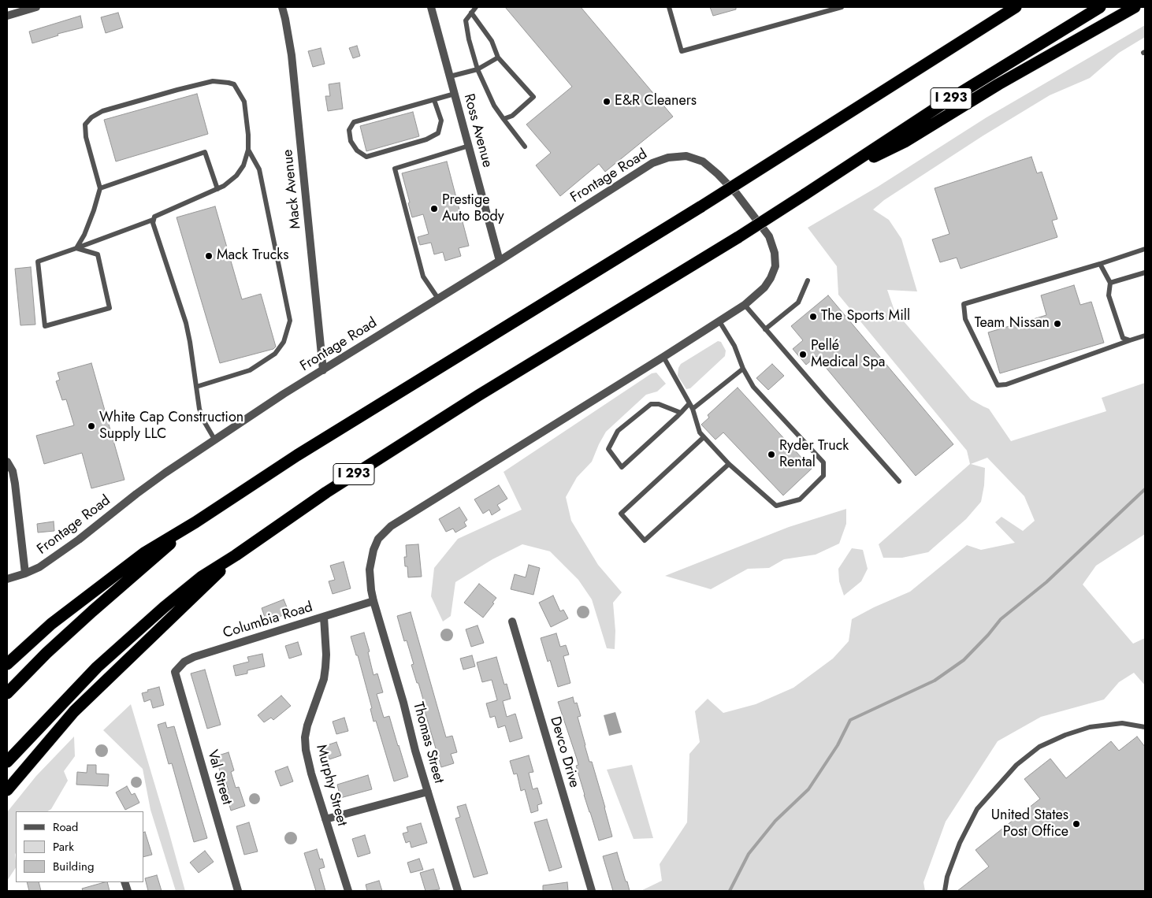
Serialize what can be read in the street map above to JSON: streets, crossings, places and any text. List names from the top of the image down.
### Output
{
  "streets": {
    "highway": ["I 293"],
    "street": [
      "Ross Avenue",
      "Frontage Road",
      "Mack Avenue",
      "Columbia Road",
      "Thomas Street",
      "Devco Drive",
      "Val Street",
      "Murphy Street"
    ]
  },
  "crossings": [
    ["Ross Avenue", "Frontage Road"],
    ["Frontage Road", "Mack Avenue"],
    ["Frontage Road", "Columbia Road"],
    ["Frontage Road", "Thomas Street"],
    ["Columbia Road", "Thomas Street"],
    ["Columbia Road", "Val Street"],
    ["Columbia Road", "Murphy Street"]
  ],
  "places": [
    "E&R Cleaners",
    "Prestige Auto Body",
    "Mack Trucks",
    "The Sports Mill",
    "Team Nissan",
    "Pellé Medical Spa",
    "White Cap Construction Supply LLC",
    "Ryder Truck Rental",
    "United States Post Office"
  ],
  "legend": ["Road", "Park", "Building"]
}
